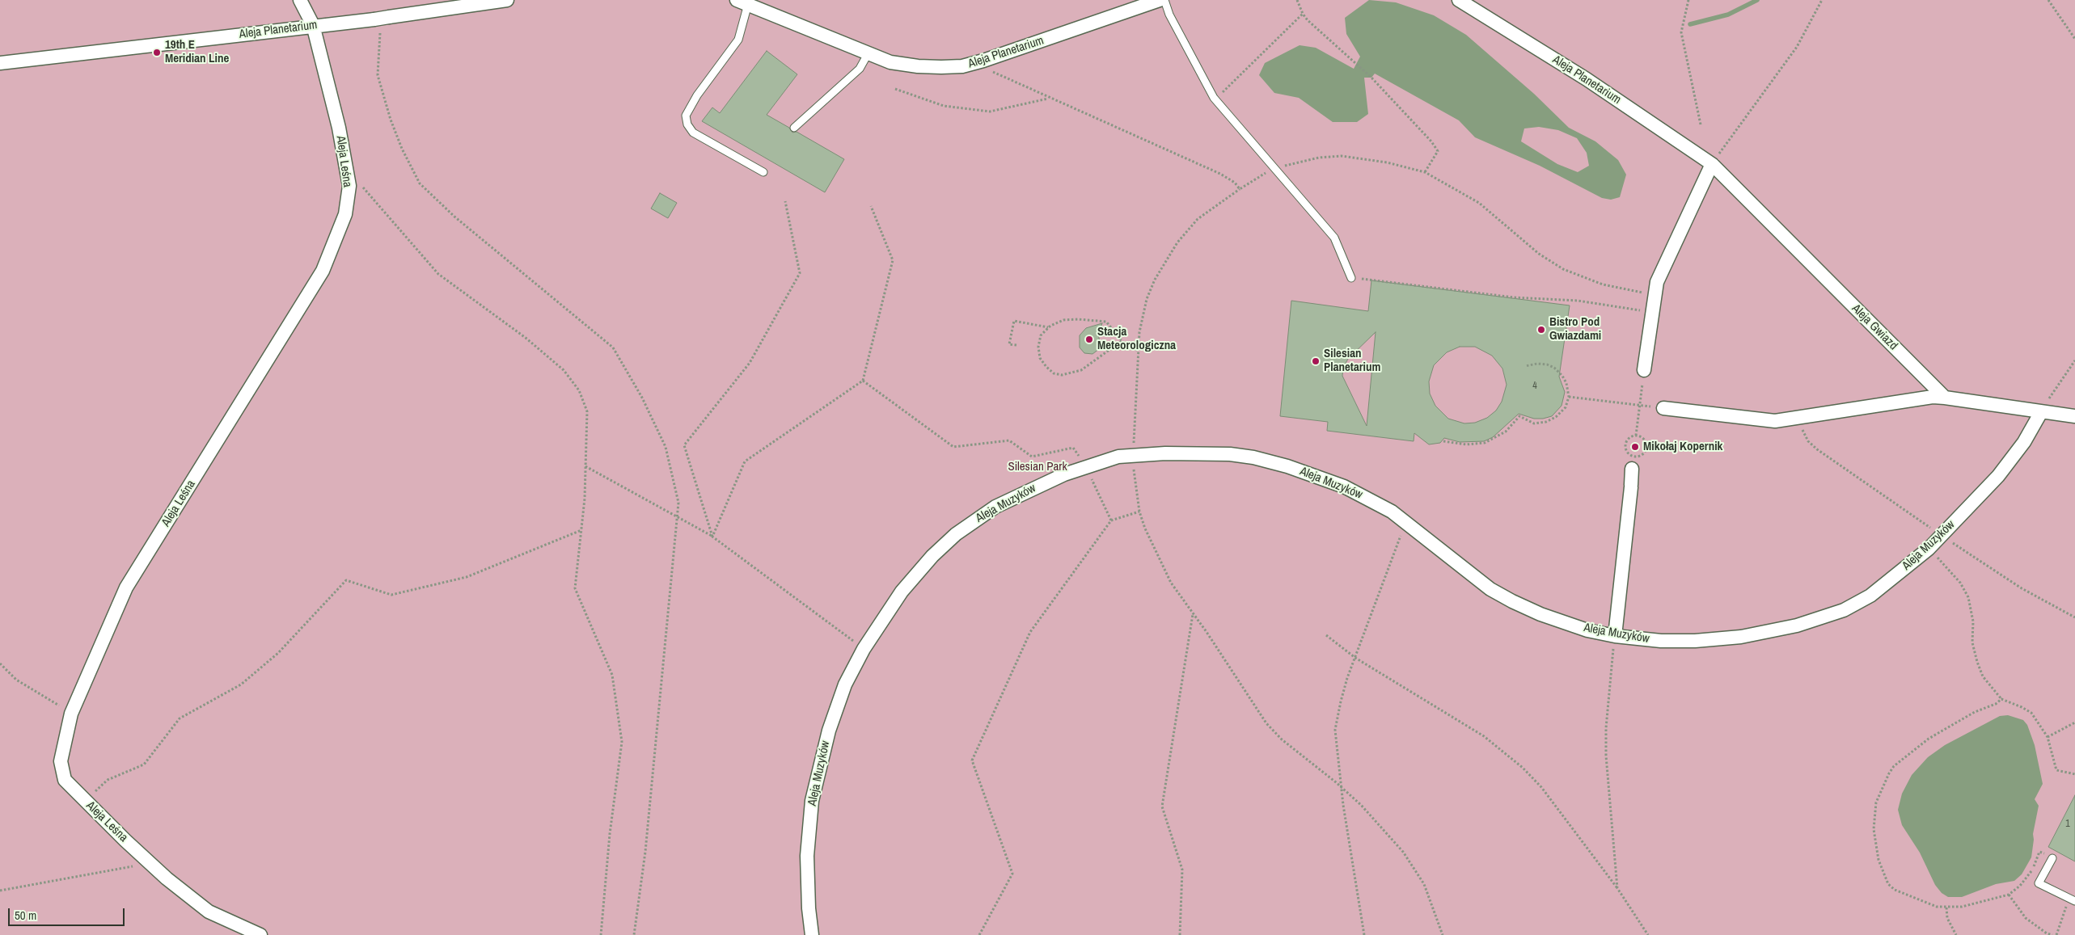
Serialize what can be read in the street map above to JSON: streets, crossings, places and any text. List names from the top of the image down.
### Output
{
  "streets": {
    "street": [
      "Aleja Planetarium",
      "Aleja Leśna",
      "Aleja Gwiazd",
      "Aleja Muzyków"
    ]
  },
  "crossings": [
    ["Aleja Planetarium", "Aleja Leśna"],
    ["Aleja Planetarium", "Aleja Gwiazd"]
  ],
  "parks": ["Silesian Park"],
  "places": [
    "19th E Meridian Line",
    "Bistro Pod Gwiazdami",
    "Stacja Meteorologiczna",
    "Silesian Planetarium",
    "Mikołaj Kopernik"
  ],
  "house_numbers": ["4", "1"],
  "scale_bar": "50 m"
}
